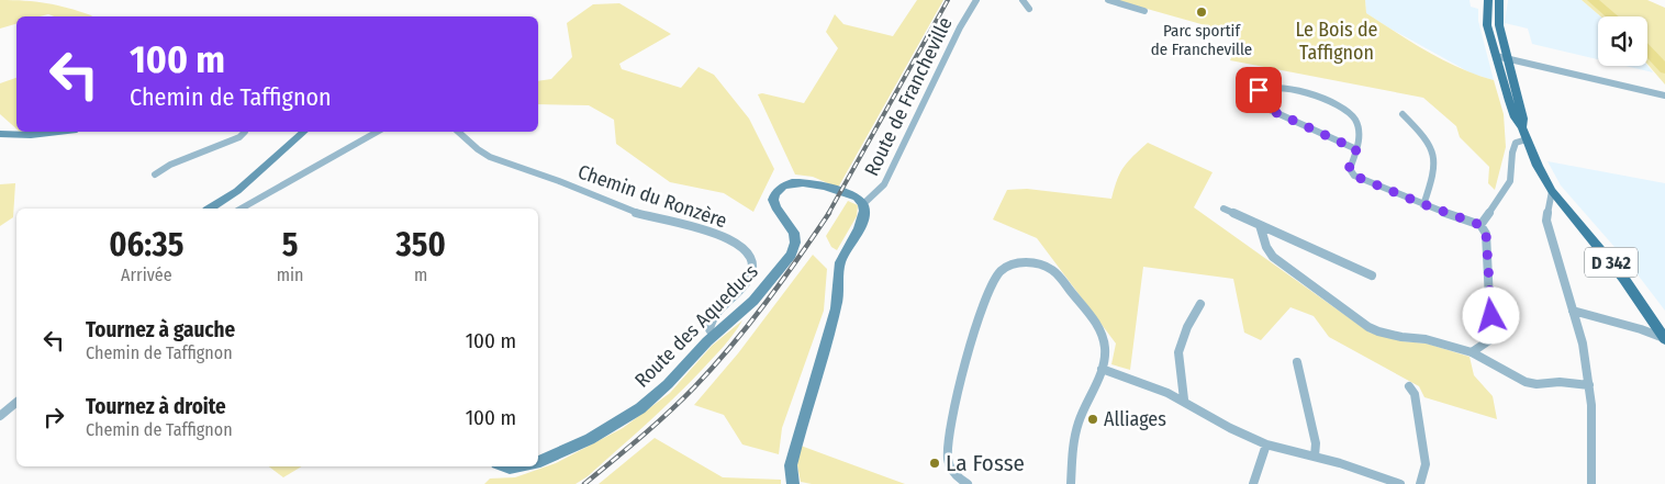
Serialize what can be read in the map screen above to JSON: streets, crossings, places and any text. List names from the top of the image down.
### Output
{
  "streets": {
    "main road": ["D 342", "Route des Aqueducs"],
    "street": ["Route de Francheville", "Chemin du Ronzère"]
  },
  "crossings": [
    ["Route de Francheville", "Route des Aqueducs"],
    ["Chemin du Ronzère", "Route des Aqueducs"]
  ],
  "parks": ["Le Bois de Taffignon"],
  "places": ["Parc sportif de Francheville", "Alliages", "La Fosse"],
  "page": {
    "turn": ["100 m", "Chemin de Taffignon"],
    "eta": [
      "06:35",
      "Arrivée",
      "5",
      "min",
      "350",
      "m"
    ],
    "list": [
      {
        "name": "Tournez à gauche",
        "note": "Chemin de Taffignon",
        "value": "100 m"
      },
      {
        "name": "Tournez à droite",
        "note": "Chemin de Taffignon",
        "value": "100 m"
      }
    ]
  }
}
